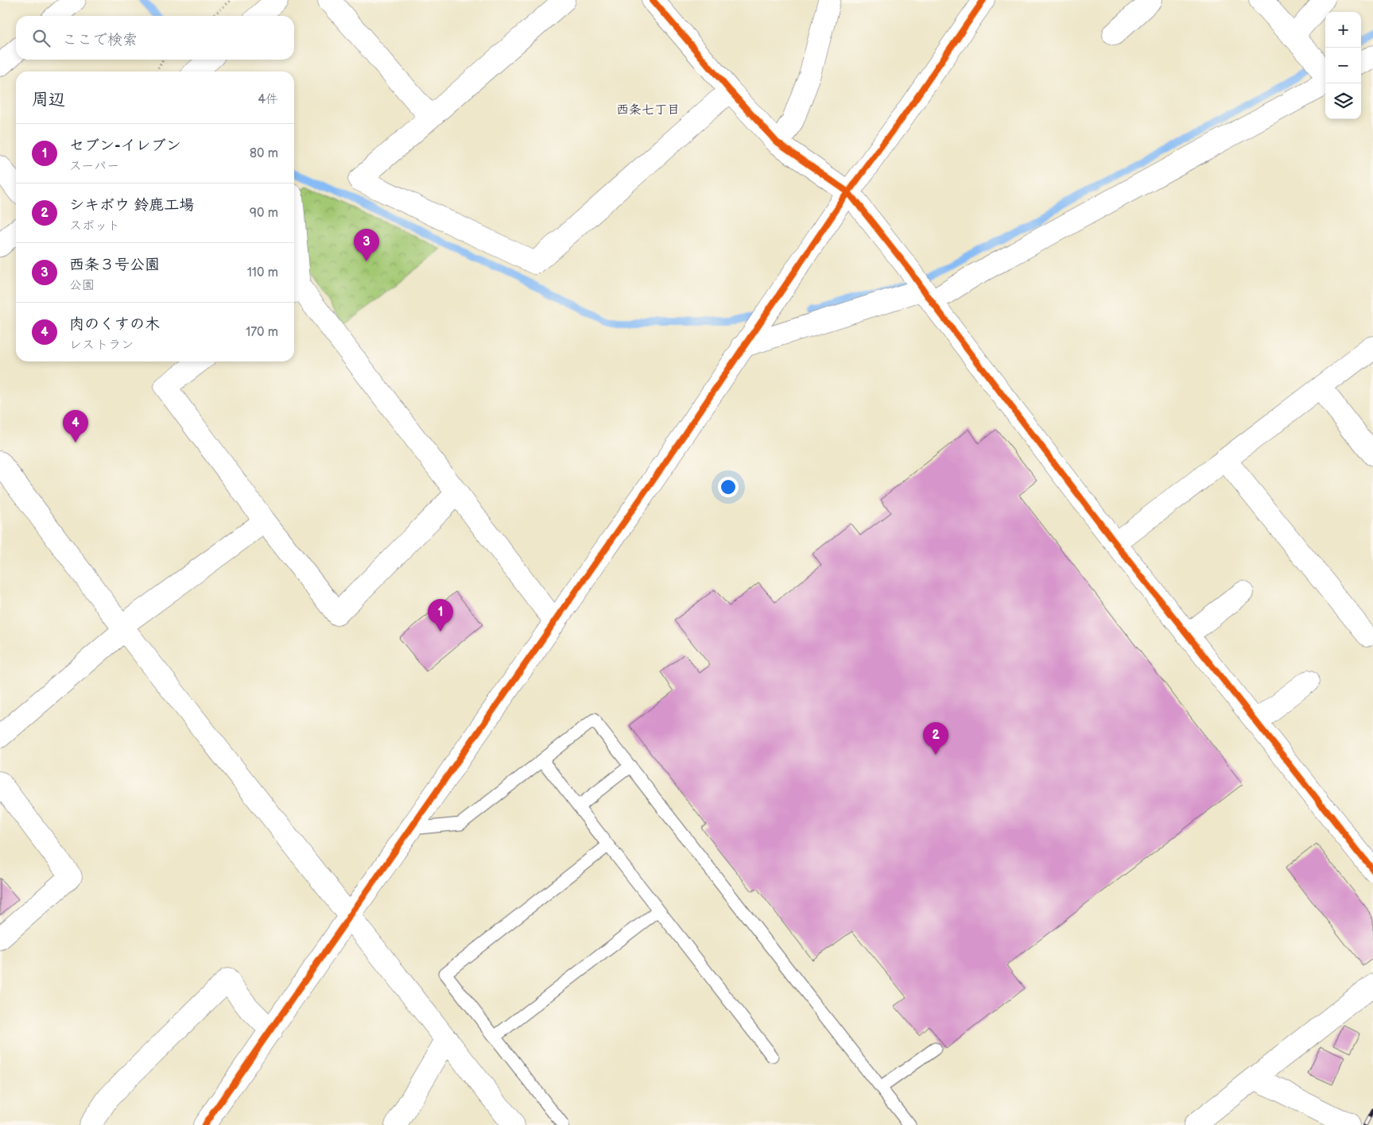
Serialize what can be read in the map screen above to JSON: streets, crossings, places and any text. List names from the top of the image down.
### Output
{
  "districts": ["西条七丁目"],
  "page": {
    "map_buttons": ["+", "−"],
    "search": "ここで検索",
    "heading": ["周辺", "4件"],
    "list": [
      {
        "mark": "1",
        "name": "セブン-イレブン",
        "note": "スーパー",
        "value": "80 m"
      },
      {
        "mark": "2",
        "name": "シキボウ 鈴鹿工場",
        "note": "スポット",
        "value": "90 m"
      },
      {
        "mark": "3",
        "name": "西条３号公園",
        "note": "公園",
        "value": "110 m"
      },
      {
        "mark": "4",
        "name": "肉のくすの木",
        "note": "レストラン",
        "value": "170 m"
      }
    ],
    "pins": [
      "3",
      "4",
      "1",
      "2"
    ]
  }
}
